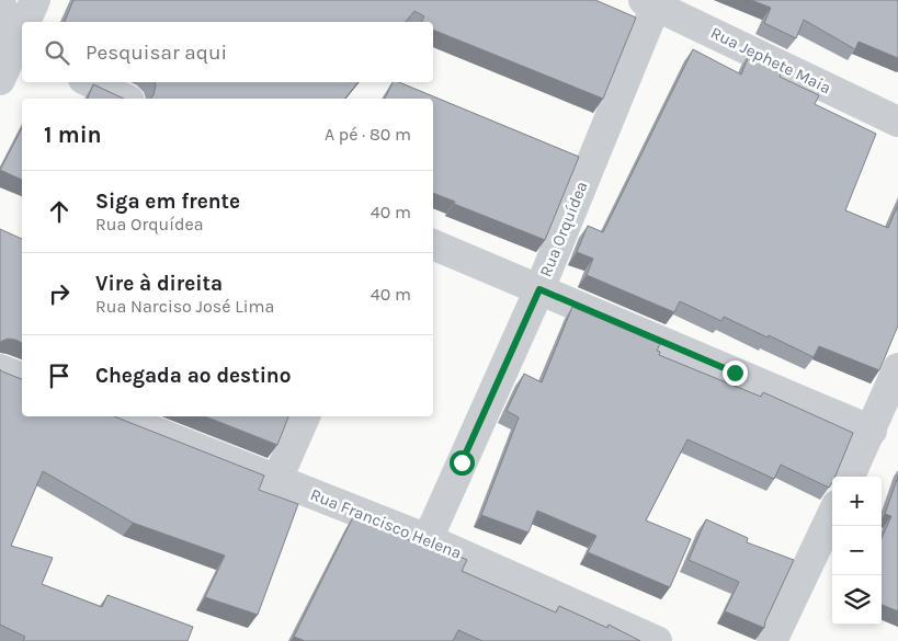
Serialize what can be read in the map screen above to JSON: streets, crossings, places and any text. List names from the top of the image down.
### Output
{
  "streets": {
    "street": ["Rua Jephete Maia", "Rua Orquídea", "Rua Francisco Helena"]
  },
  "crossings": [
    ["Rua Jephete Maia", "Rua Orquídea"],
    ["Rua Orquídea", "Rua Francisco Helena"]
  ],
  "page": {
    "search": "Pesquisar aqui",
    "heading": ["1 min", "A pé · 80 m"],
    "list": [
      ["Siga em frente", "Rua Orquídea", "40 m"],
      ["Vire à direita", "Rua Narciso José Lima", "40 m"],
      "Chegada ao destino"
    ],
    "map_buttons": ["+", "−"]
  }
}
